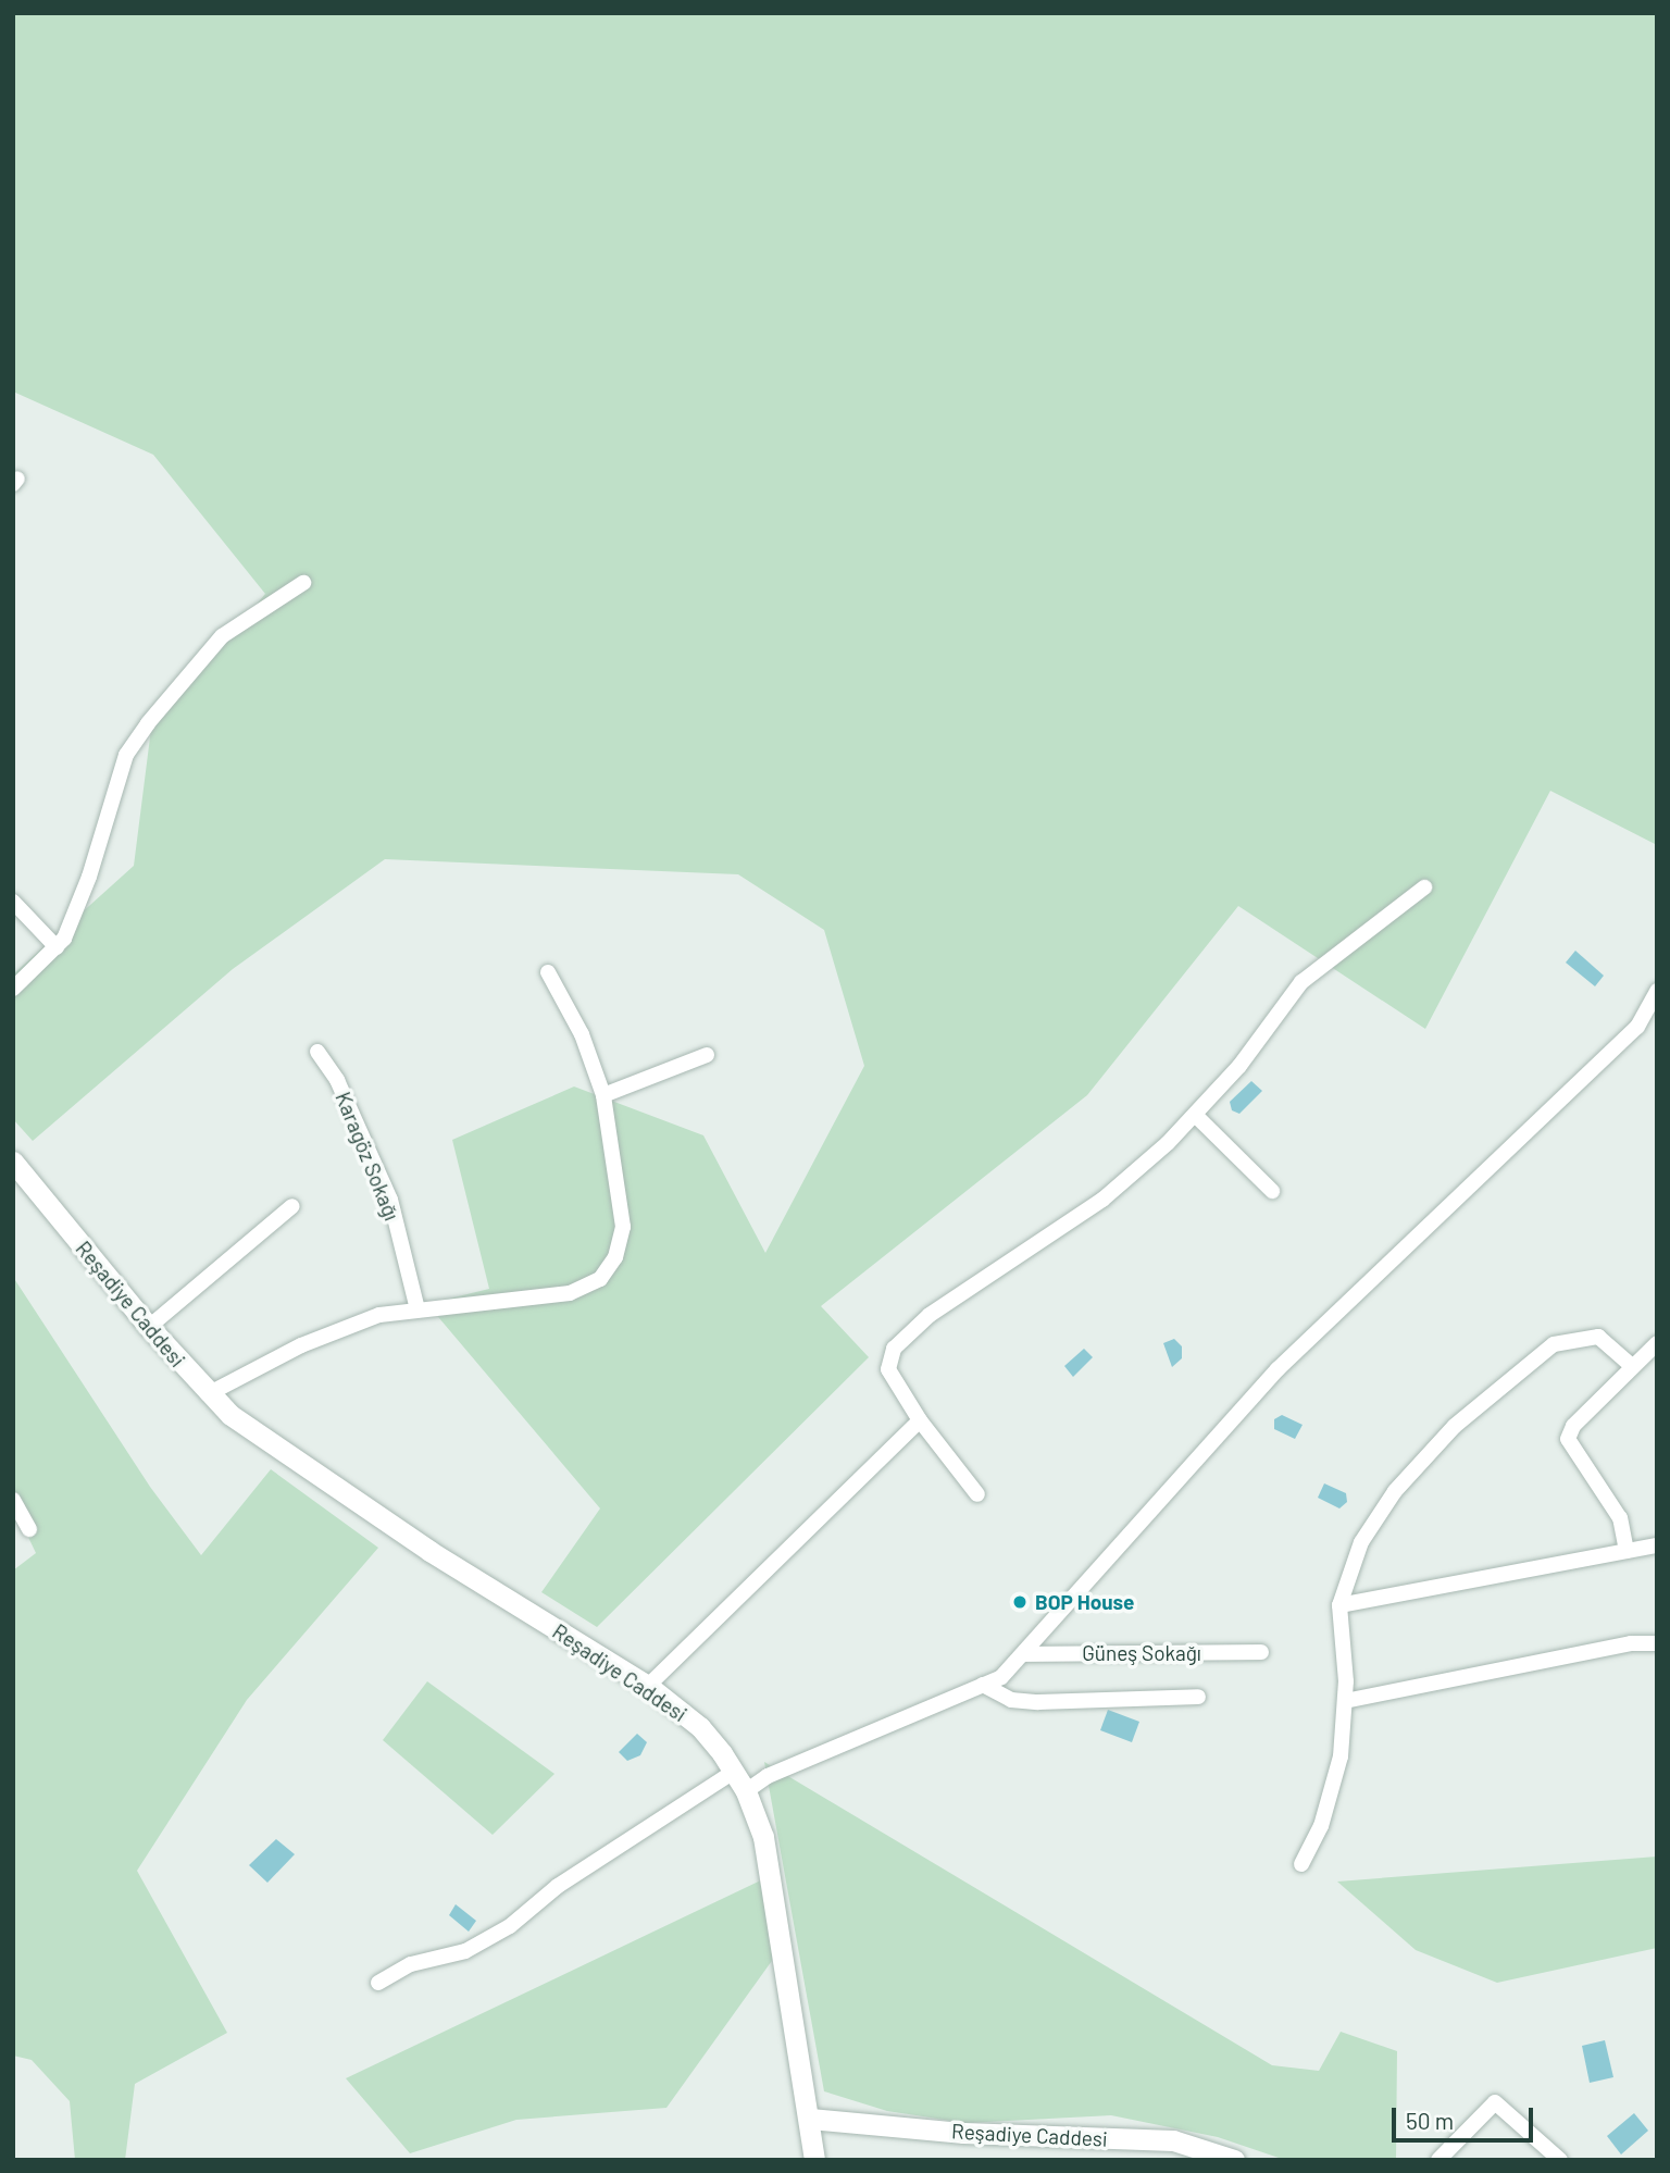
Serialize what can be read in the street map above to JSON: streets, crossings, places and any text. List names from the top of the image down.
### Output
{
  "streets": {
    "street": ["Karagöz Sokağı", "Reşadiye Caddesi", "Güneş Sokağı"]
  },
  "places": ["BOP House"],
  "scale_bar": "50 m"
}
